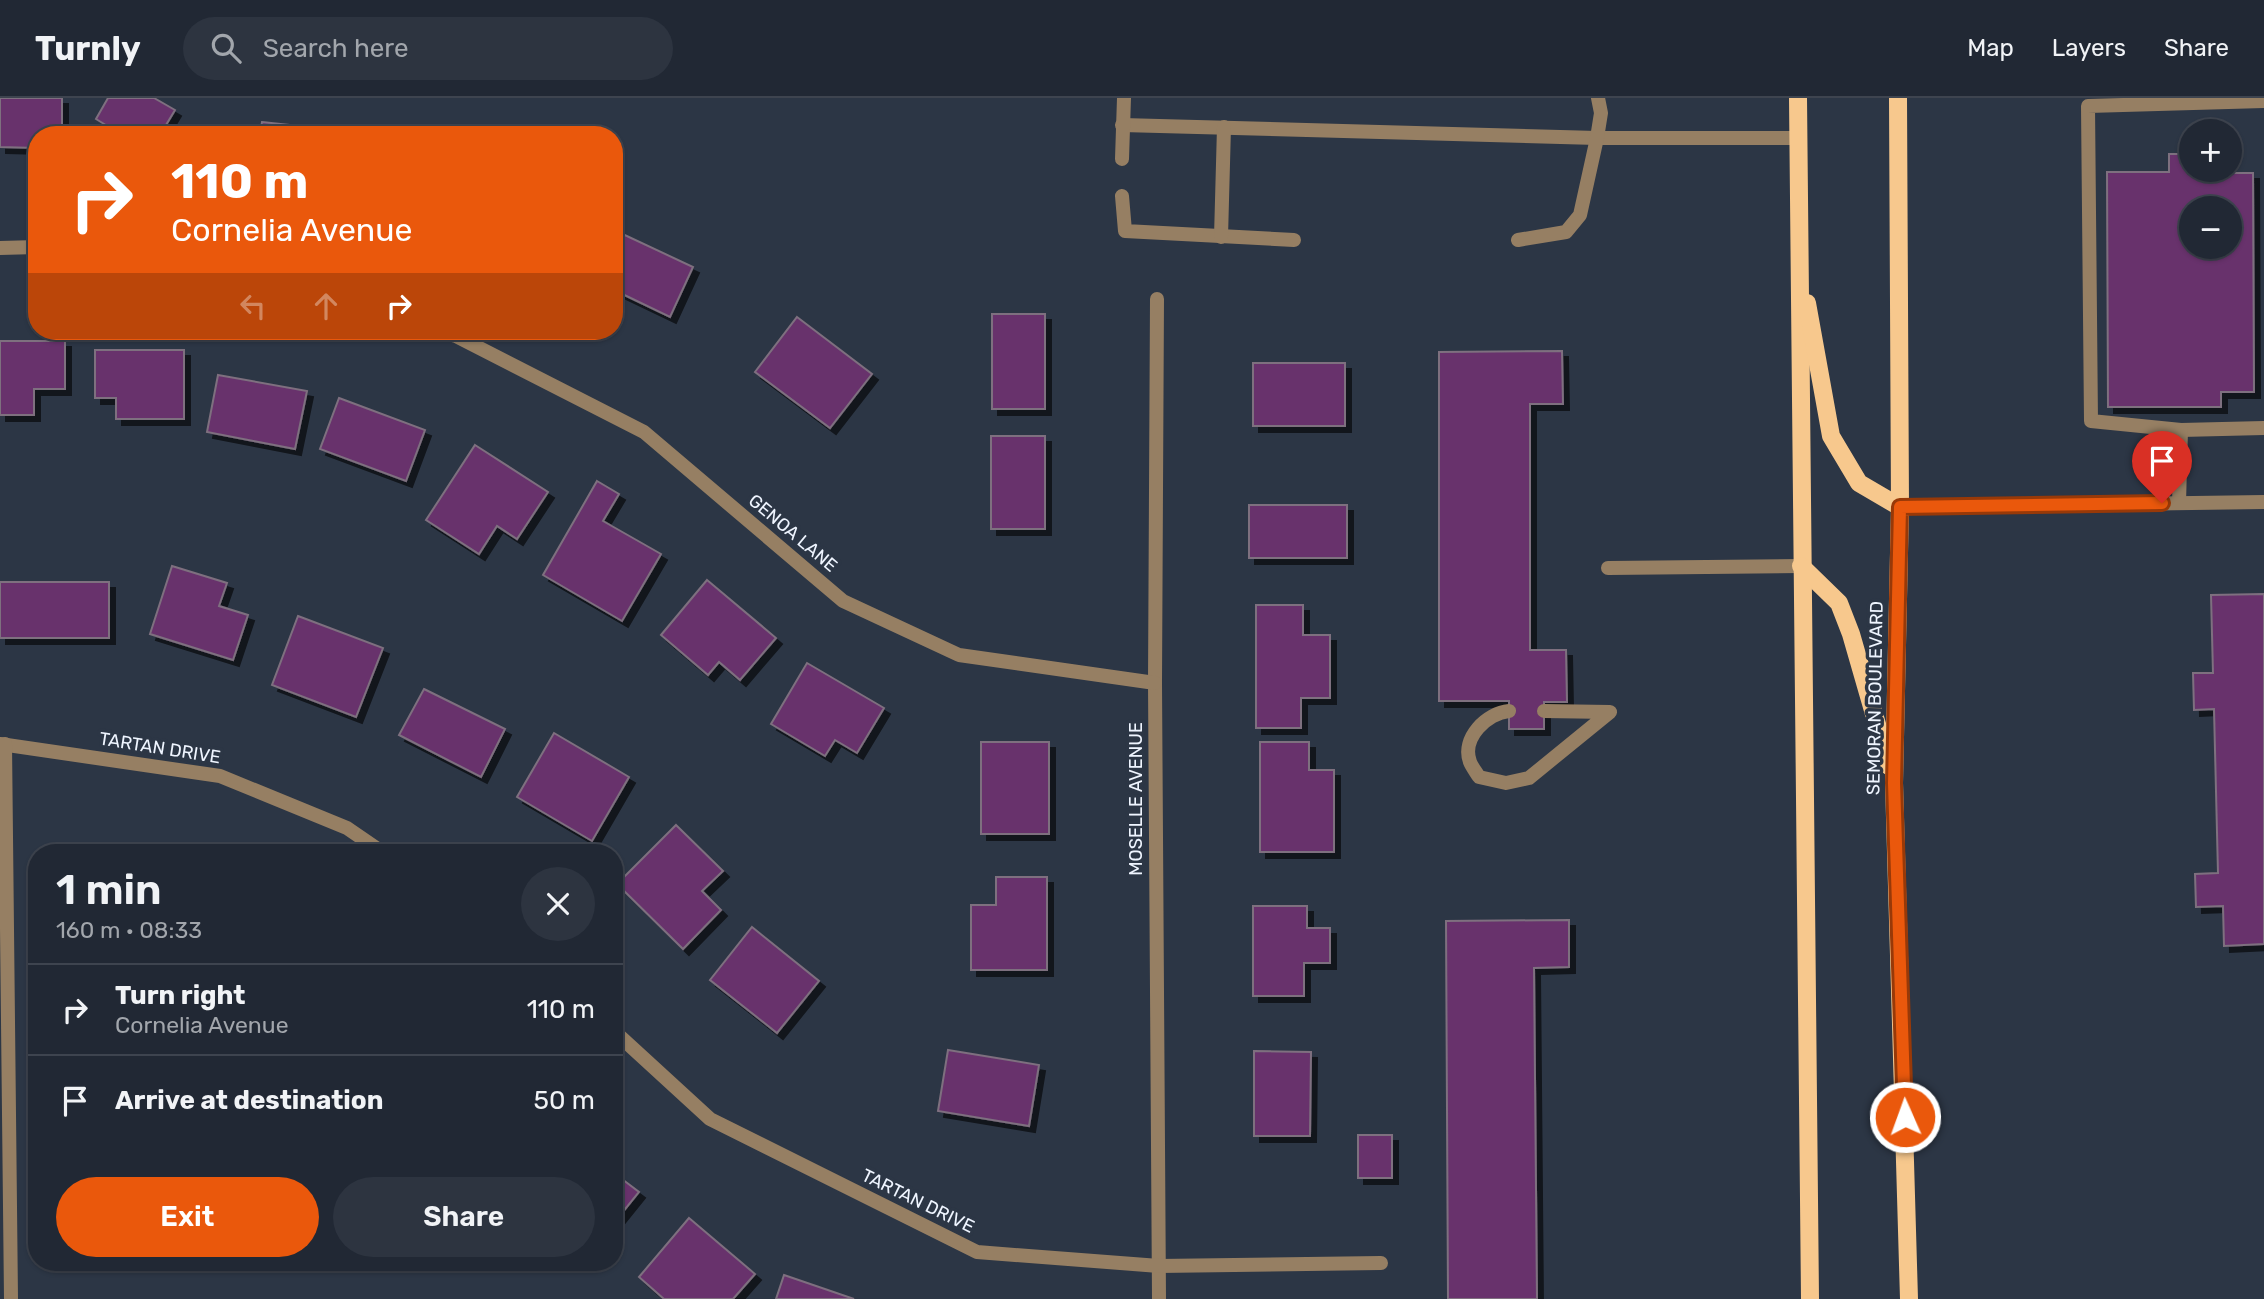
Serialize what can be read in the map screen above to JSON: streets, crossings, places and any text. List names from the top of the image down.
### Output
{
  "streets": {
    "main road": ["SEMORAN BOULEVARD"],
    "street": ["GENOA LANE", "TARTAN DRIVE", "MOSELLE AVENUE"]
  },
  "crossings": [
    ["GENOA LANE", "MOSELLE AVENUE"],
    ["TARTAN DRIVE", "MOSELLE AVENUE"]
  ],
  "page": {
    "header": "Turnly",
    "search": "Search here",
    "nav": ["Map", "Layers", "Share"],
    "map_buttons": ["+", "−"],
    "turn": ["110 m", "Cornelia Avenue"],
    "heading": ["1 min", "160 m · 08:33"],
    "list": [
      {
        "name": "Turn right",
        "note": "Cornelia Avenue",
        "value": "110 m"
      },
      {
        "name": "Arrive at destination",
        "value": "50 m"
      }
    ],
    "buttons": ["Exit", "Share"]
  }
}
